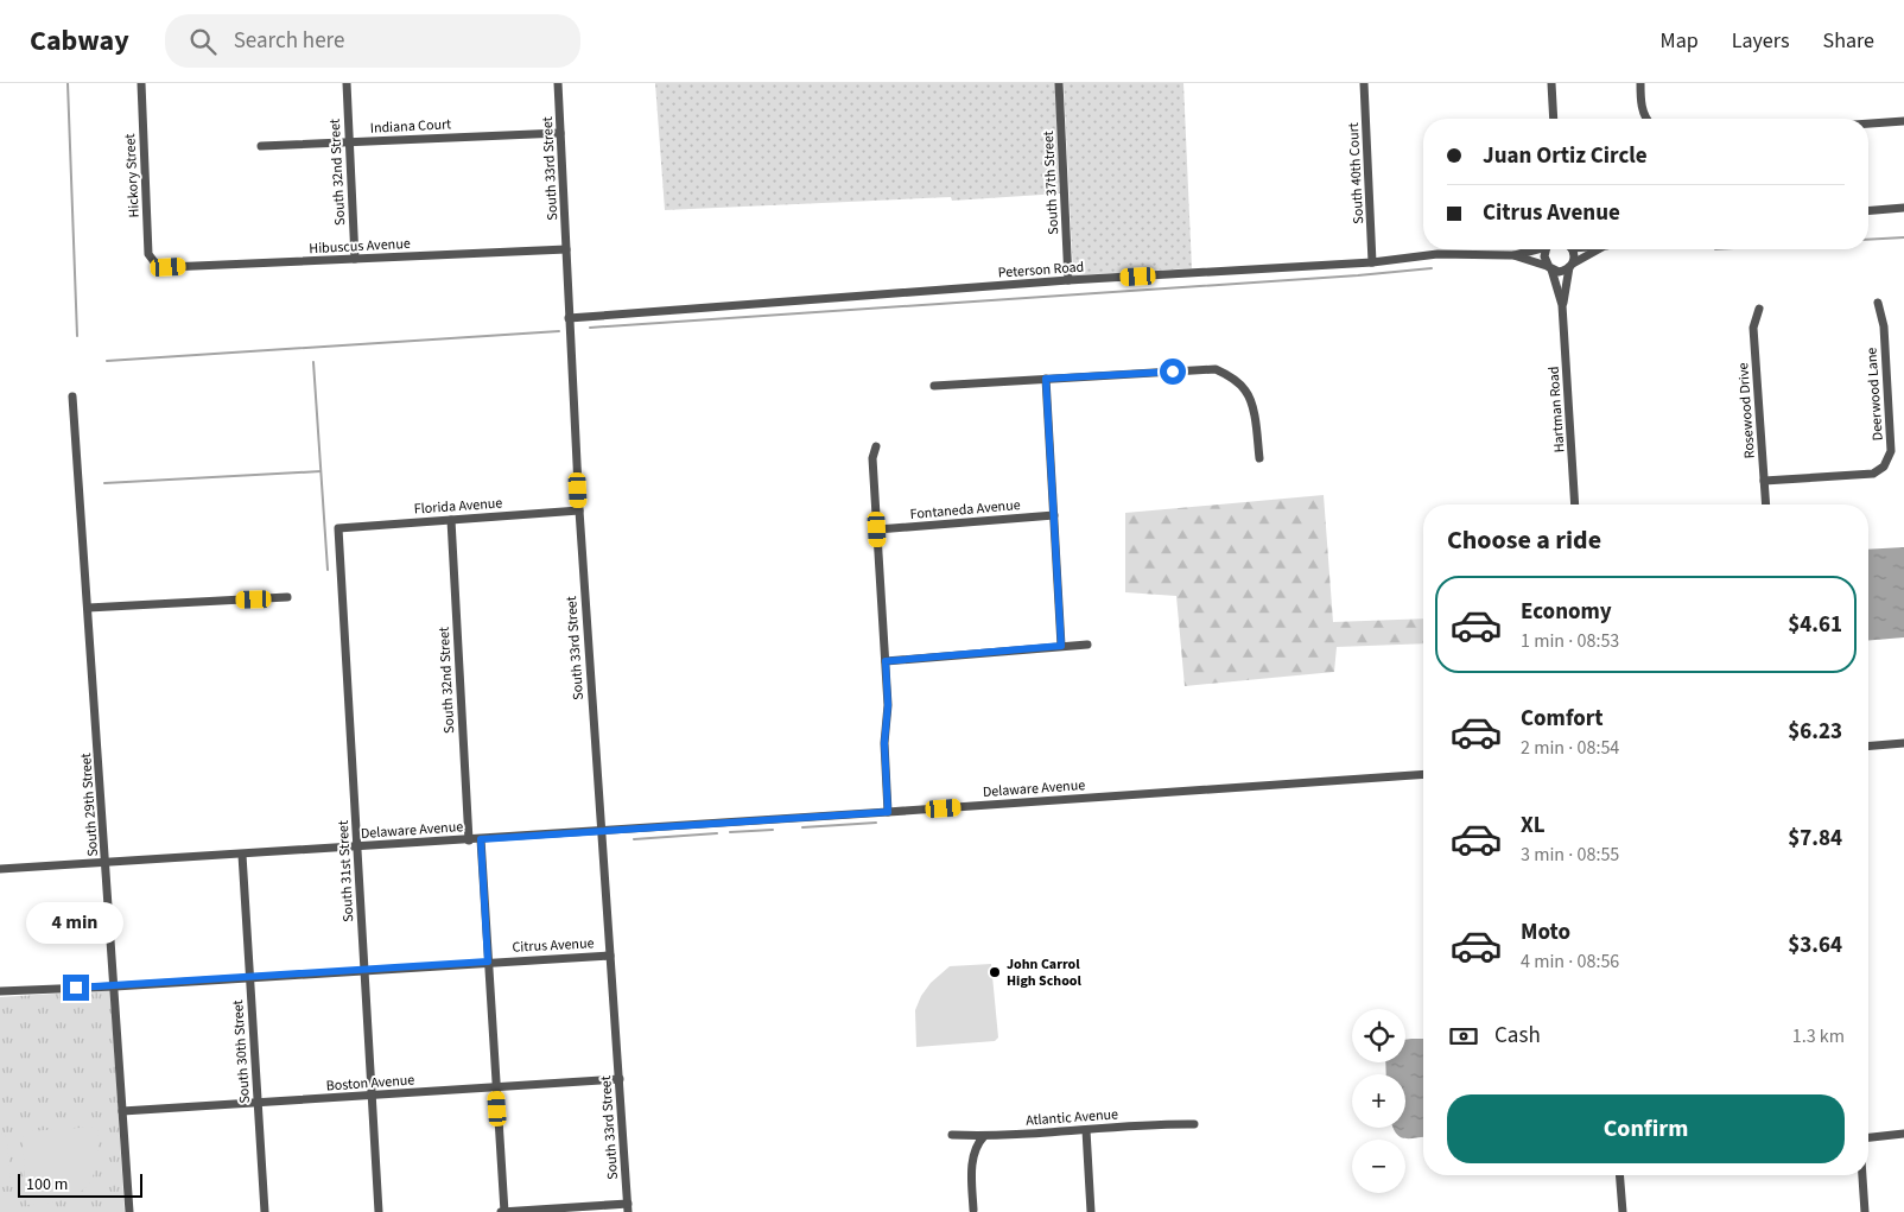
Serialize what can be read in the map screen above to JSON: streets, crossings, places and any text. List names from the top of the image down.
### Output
{
  "streets": {
    "street": [
      "Indiana Court",
      "South 33rd Street",
      "South 32nd Street",
      "South 40th Court",
      "Hickory Street",
      "South 37th Street",
      "Hibuscus Avenue",
      "Peterson Road",
      "Deerwood Lane",
      "Hartman Road",
      "Rosewood Drive",
      "Florida Avenue",
      "Fontaneda Avenue",
      "Delaware Avenue",
      "South 29th Street",
      "South 31st Street",
      "Citrus Avenue",
      "South 30th Street",
      "Boston Avenue",
      "Atlantic Avenue"
    ]
  },
  "crossings": [
    ["Indiana Court", "South 33rd Street"],
    ["Indiana Court", "South 32nd Street"],
    ["South 33rd Street", "Hibuscus Avenue"],
    ["South 33rd Street", "Peterson Road"],
    ["South 33rd Street", "Florida Avenue"],
    ["South 33rd Street", "Delaware Avenue"],
    ["South 33rd Street", "Citrus Avenue"],
    ["South 33rd Street", "Boston Avenue"],
    ["South 32nd Street", "Hibuscus Avenue"],
    ["South 32nd Street", "Florida Avenue"],
    ["South 32nd Street", "Delaware Avenue"],
    ["South 40th Court", "Peterson Road"],
    ["Hickory Street", "Hibuscus Avenue"],
    ["South 37th Street", "Peterson Road"],
    ["Peterson Road", "Hartman Road"],
    ["Deerwood Lane", "Rosewood Drive"],
    ["Florida Avenue", "South 31st Street"],
    ["Delaware Avenue", "South 29th Street"],
    ["Delaware Avenue", "South 31st Street"],
    ["Delaware Avenue", "South 30th Street"],
    ["South 29th Street", "Citrus Avenue"],
    ["South 29th Street", "Boston Avenue"],
    ["South 31st Street", "Citrus Avenue"],
    ["South 31st Street", "Boston Avenue"],
    ["Citrus Avenue", "South 30th Street"],
    ["South 30th Street", "Boston Avenue"]
  ],
  "places": ["John Carrol High School"],
  "scale_bar": "100 m",
  "page": {
    "header": "Cabway",
    "search": "Search here",
    "nav": ["Map", "Layers", "Share"],
    "banner": ["Juan Ortiz Circle", "Citrus Avenue"],
    "heading": "Choose a ride",
    "list": [
      {
        "name": "Economy",
        "note": "1 min · 08:53",
        "value": "$4.61"
      },
      {
        "name": "Comfort",
        "note": "2 min · 08:54",
        "value": "$6.23"
      },
      {
        "name": "XL",
        "note": "3 min · 08:55",
        "value": "$7.84"
      },
      {
        "name": "Moto",
        "note": "4 min · 08:56",
        "value": "$3.64"
      }
    ],
    "bubble": "4 min",
    "pay": ["Cash", "1.3 km"],
    "map_buttons": ["+", "−"],
    "buttons": "Confirm",
    "scale": "100 m"
  }
}
